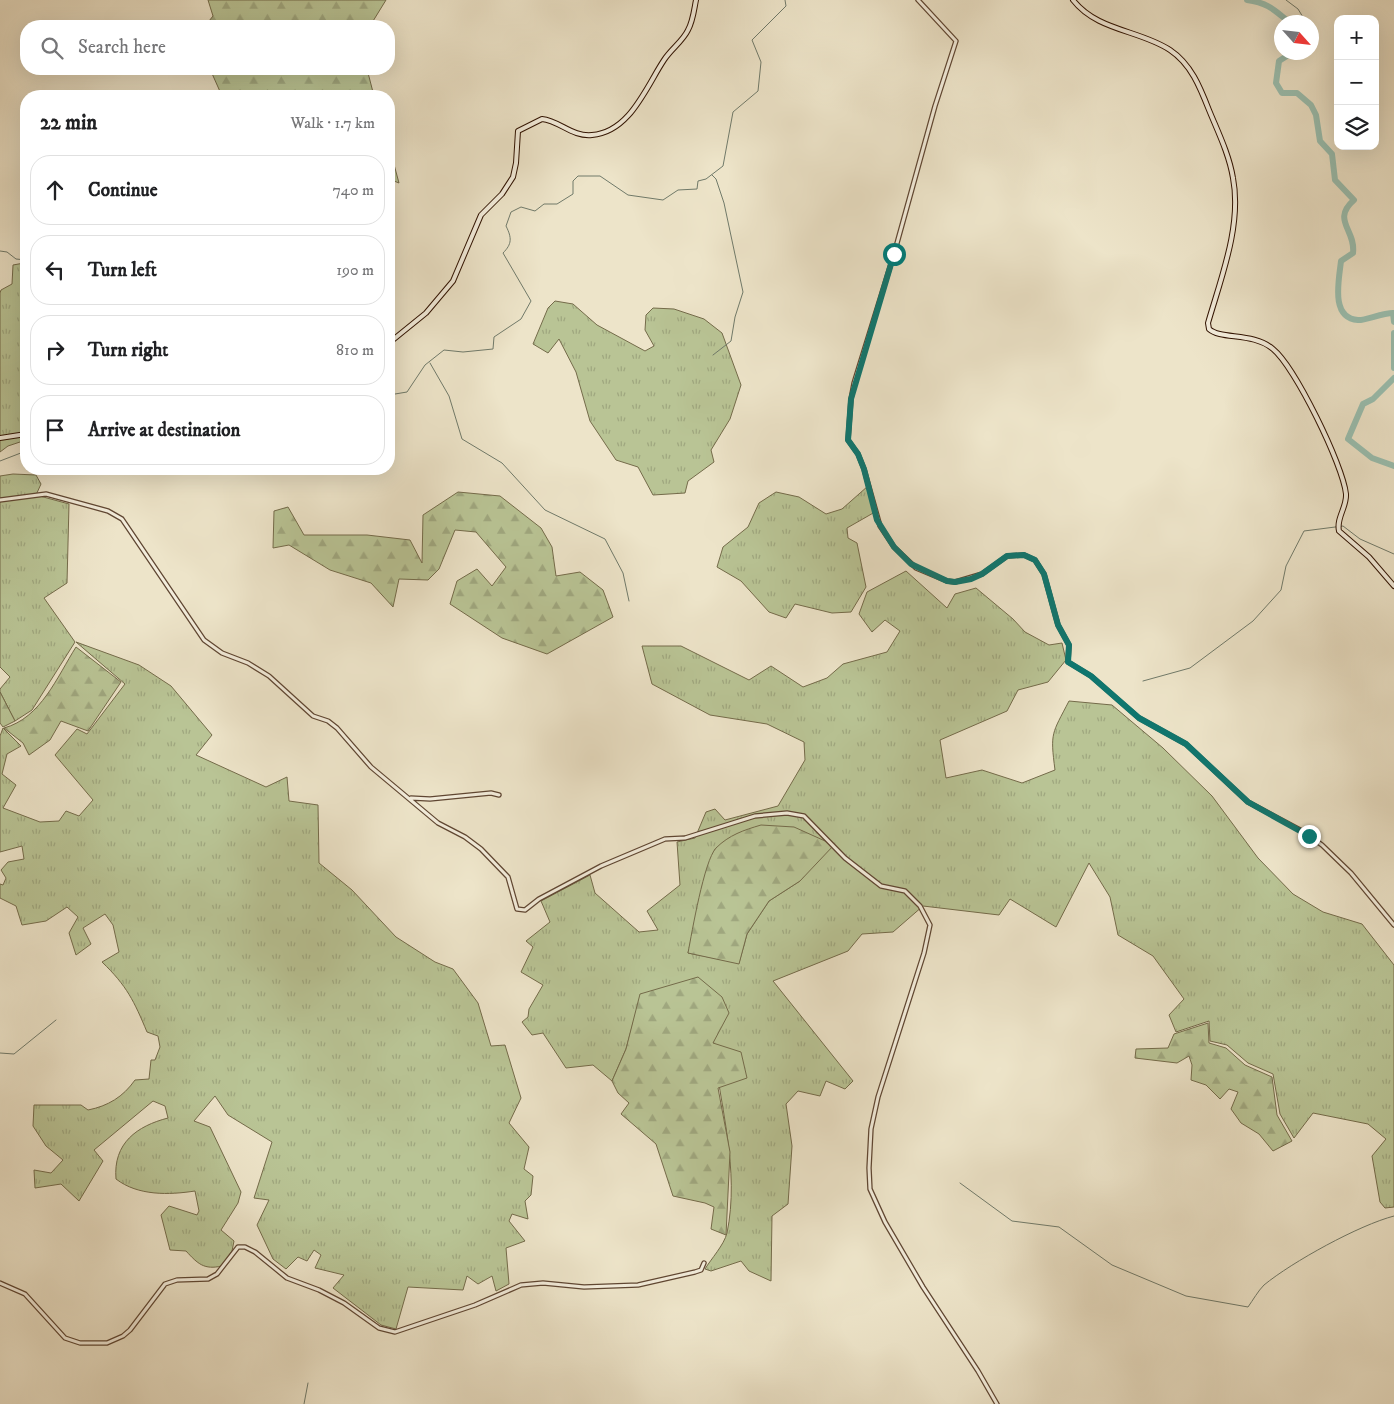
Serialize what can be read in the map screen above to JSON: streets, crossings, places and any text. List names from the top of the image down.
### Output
{
  "north": "bottom right",
  "page": {
    "map_buttons": ["+", "−"],
    "search": "Search here",
    "heading": ["22 min", "Walk · 1.7 km"],
    "list": [
      ["Continue", "740 m"],
      ["Turn left", "190 m"],
      ["Turn right", "810 m"],
      "Arrive at destination"
    ]
  }
}
